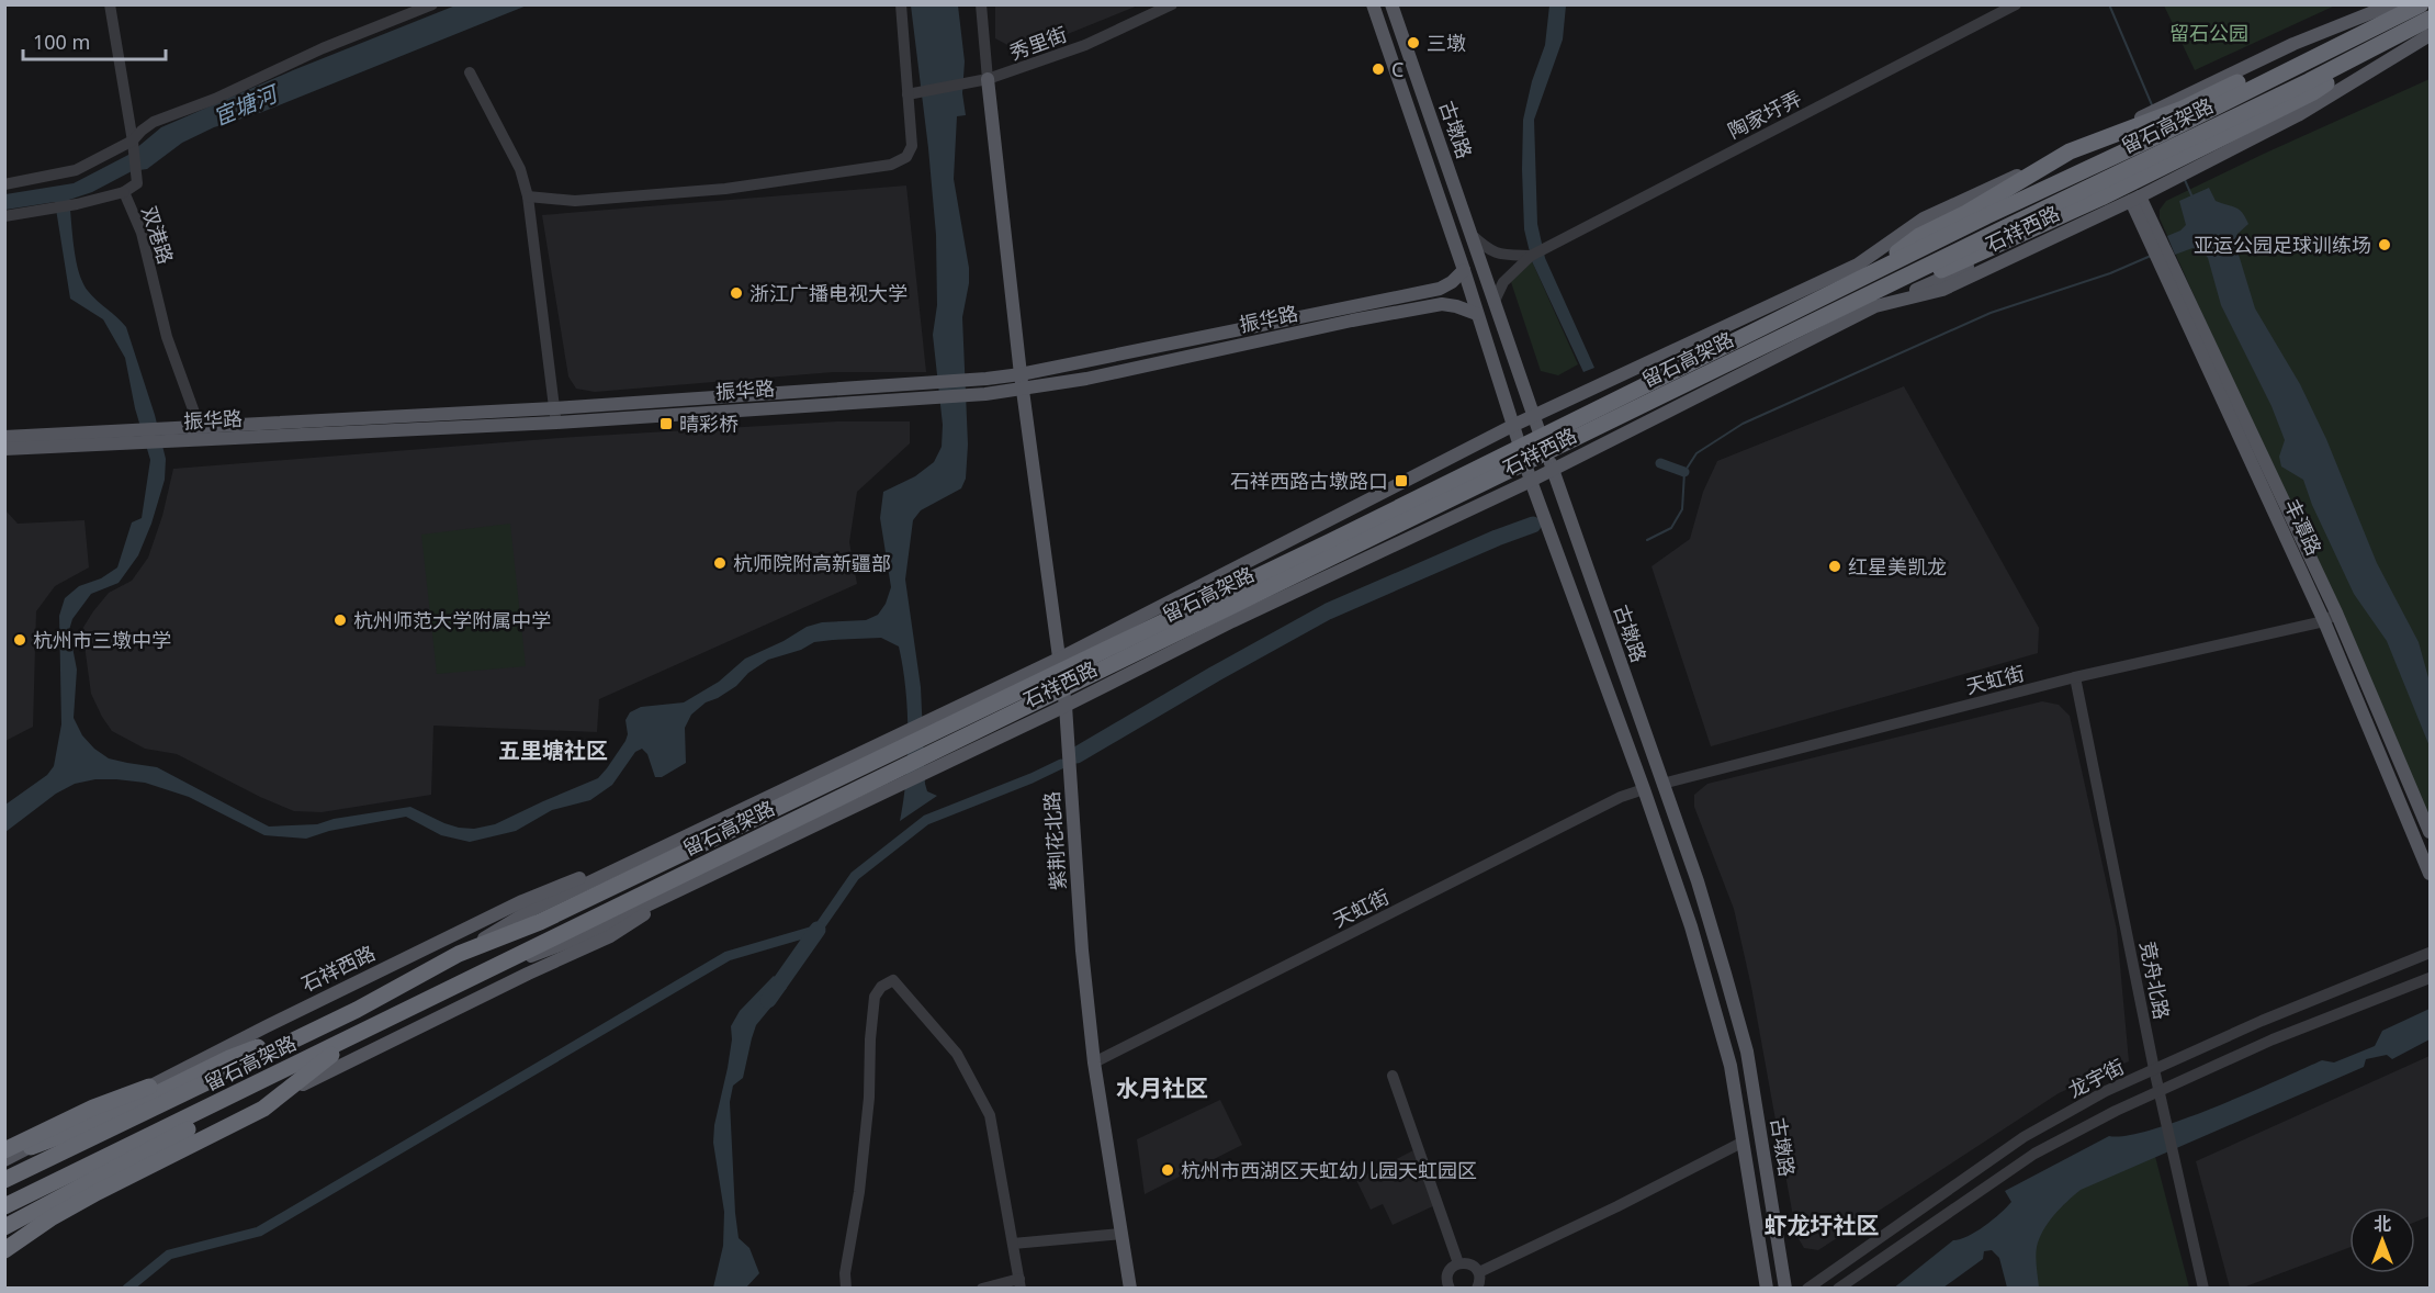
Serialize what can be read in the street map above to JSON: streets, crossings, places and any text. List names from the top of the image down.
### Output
{
  "streets": {
    "highway": ["留石高架路", "石祥西路"],
    "main road": [
      "古墩路",
      "振华路",
      "丰潭路",
      "紫荆花北路"
    ],
    "street": [
      "秀里街",
      "陶家圩弄",
      "双港路",
      "天虹街",
      "竞舟北路",
      "龙宇街"
    ]
  },
  "crossings": [
    ["秀里街", "紫荆花北路"],
    ["陶家圩弄", "古墩路"],
    ["留石高架路", "石祥西路"],
    ["古墩路", "石祥西路"],
    ["古墩路", "振华路"],
    ["古墩路", "天虹街"],
    ["石祥西路", "丰潭路"],
    ["石祥西路", "紫荆花北路"],
    ["双港路", "振华路"],
    ["振华路", "紫荆花北路"],
    ["丰潭路", "天虹街"],
    ["天虹街", "紫荆花北路"],
    ["天虹街", "竞舟北路"],
    ["竞舟北路", "龙宇街"]
  ],
  "districts": ["五里塘社区", "水月社区", "虾龙圩社区"],
  "water": ["宦塘河"],
  "parks": ["留石公园"],
  "places": {
    "other": [
      "三墩",
      "C",
      "亚运公园足球训练场",
      "浙江广播电视大学",
      "杭师院附高新疆部",
      "红星美凯龙",
      "杭州师范大学附属中学",
      "杭州市三墩中学",
      "杭州市西湖区天虹幼儿园天虹园区"
    ],
    "transit": ["晴彩桥", "石祥西路古墩路口"]
  },
  "scale_bar": "100 m",
  "north": "top"
}
